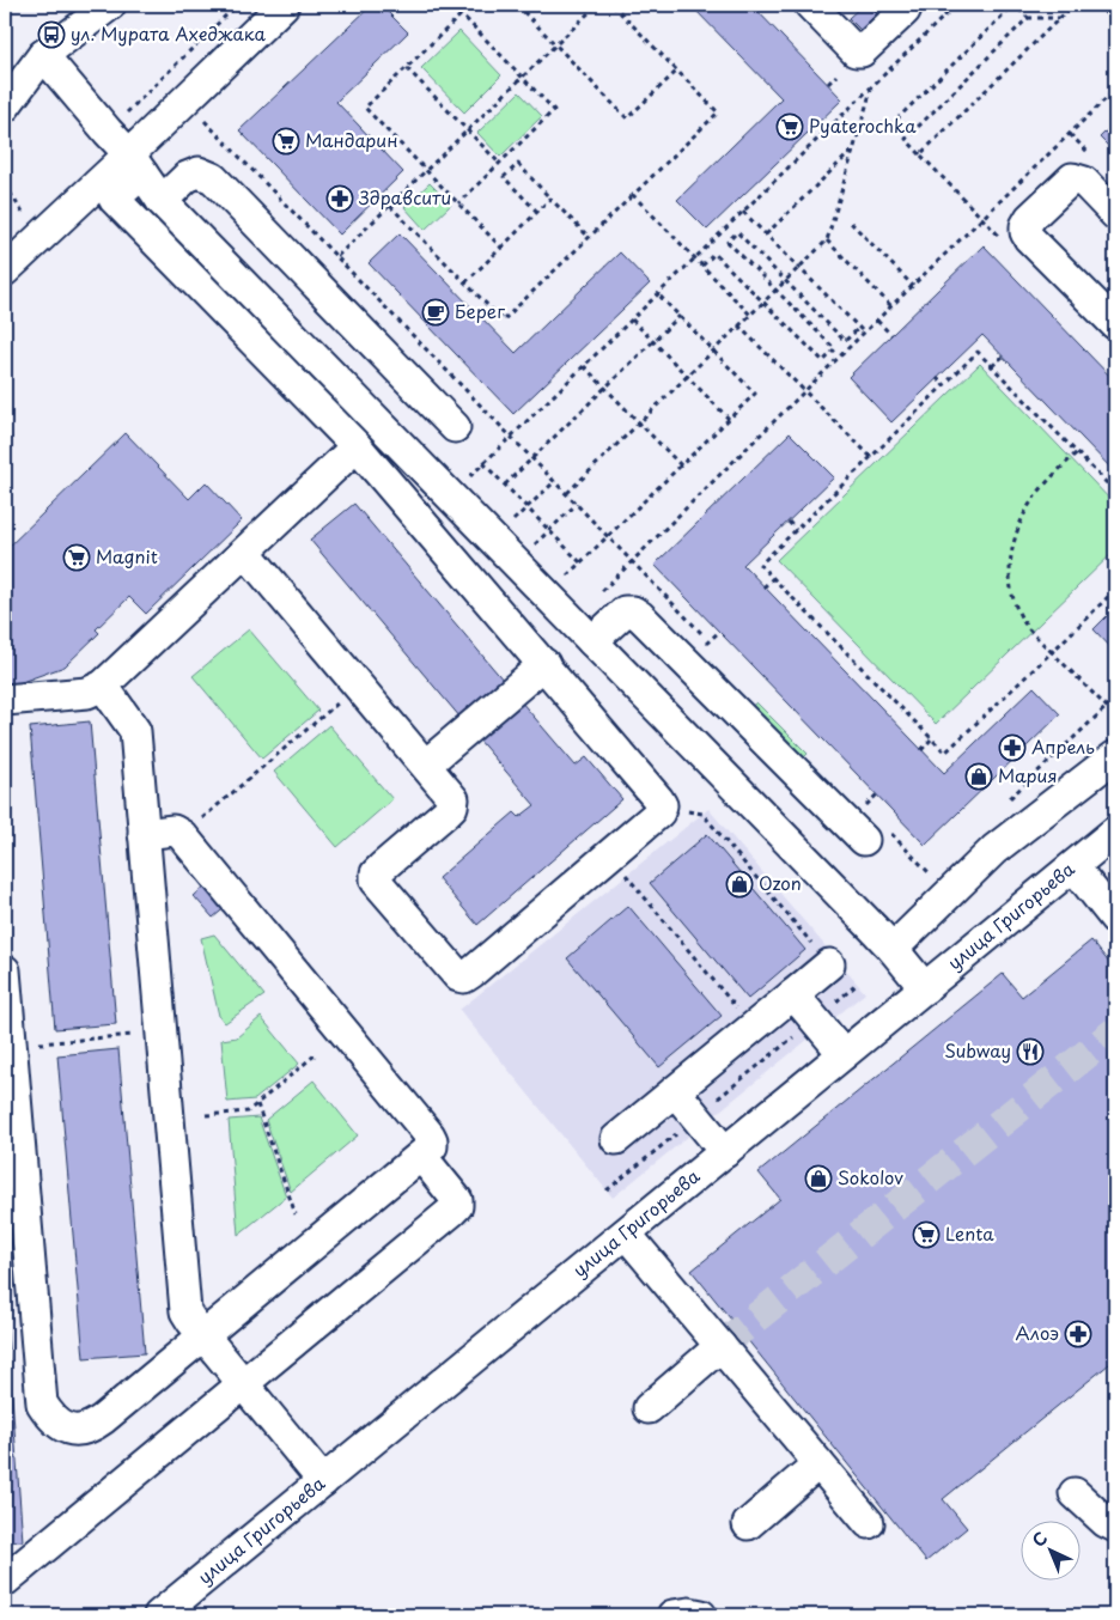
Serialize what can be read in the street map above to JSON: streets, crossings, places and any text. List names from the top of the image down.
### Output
{
  "streets": {
    "street": ["улица Григорьева"]
  },
  "places": {
    "bus stop": ["ул. Мурата Ахеджака"],
    "supermarket": [
      "Pyaterochka",
      "Мандарин",
      "Magnit",
      "Lenta"
    ],
    "pharmacy": ["Здравсити", "Апрель", "Алоэ"],
    "cafe": ["Берег"],
    "shop": ["Мария", "Ozon", "Sokolov"],
    "restaurant": ["Subway"]
  },
  "north": "top left"
}
